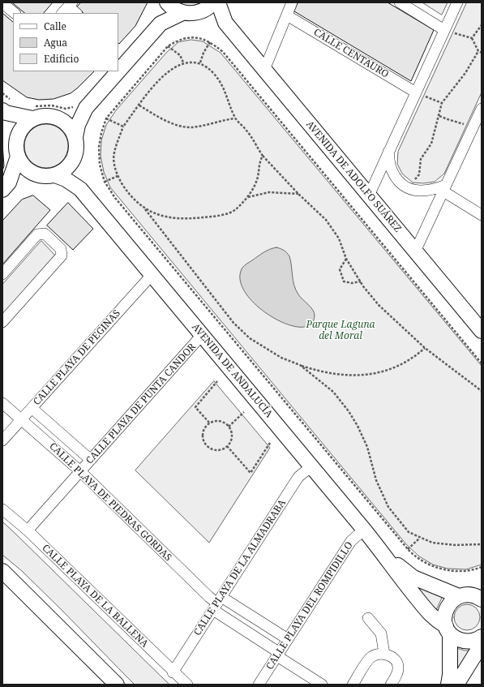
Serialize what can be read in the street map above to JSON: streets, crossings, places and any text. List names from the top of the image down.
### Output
{
  "streets": {
    "street": [
      "CALLE CENTAURO",
      "AVENIDA DE ADOLFO SUÁREZ",
      "CALLE PLAYA DE PEGINAS",
      "AVENIDA DE ANDALUCÍA",
      "CALLE PLAYA DE PUNTA CANDOR",
      "CALLE PLAYA DE PIEDRAS GORDAS",
      "CALLE PLAYA DE LA ALMADRABA",
      "CALLE PLAYA DE LA BALLENA",
      "CALLE PLAYA DEL ROMPIDILLO"
    ]
  },
  "crossings": [
    ["CALLE PLAYA DE PEGINAS", "AVENIDA DE ANDALUCÍA"],
    ["CALLE PLAYA DE PEGINAS", "CALLE PLAYA DE PIEDRAS GORDAS"],
    ["AVENIDA DE ANDALUCÍA", "CALLE PLAYA DE PUNTA CANDOR"],
    ["AVENIDA DE ANDALUCÍA", "CALLE PLAYA DE LA ALMADRABA"],
    ["AVENIDA DE ANDALUCÍA", "CALLE PLAYA DEL ROMPIDILLO"],
    ["CALLE PLAYA DE PUNTA CANDOR", "CALLE PLAYA DE PIEDRAS GORDAS"],
    ["CALLE PLAYA DE PUNTA CANDOR", "CALLE PLAYA DE LA BALLENA"],
    ["CALLE PLAYA DE PIEDRAS GORDAS", "CALLE PLAYA DE LA ALMADRABA"],
    ["CALLE PLAYA DE LA ALMADRABA", "CALLE PLAYA DE LA BALLENA"]
  ],
  "parks": ["Parque Laguna del Moral"],
  "legend": ["Calle", "Agua", "Edificio"]
}
